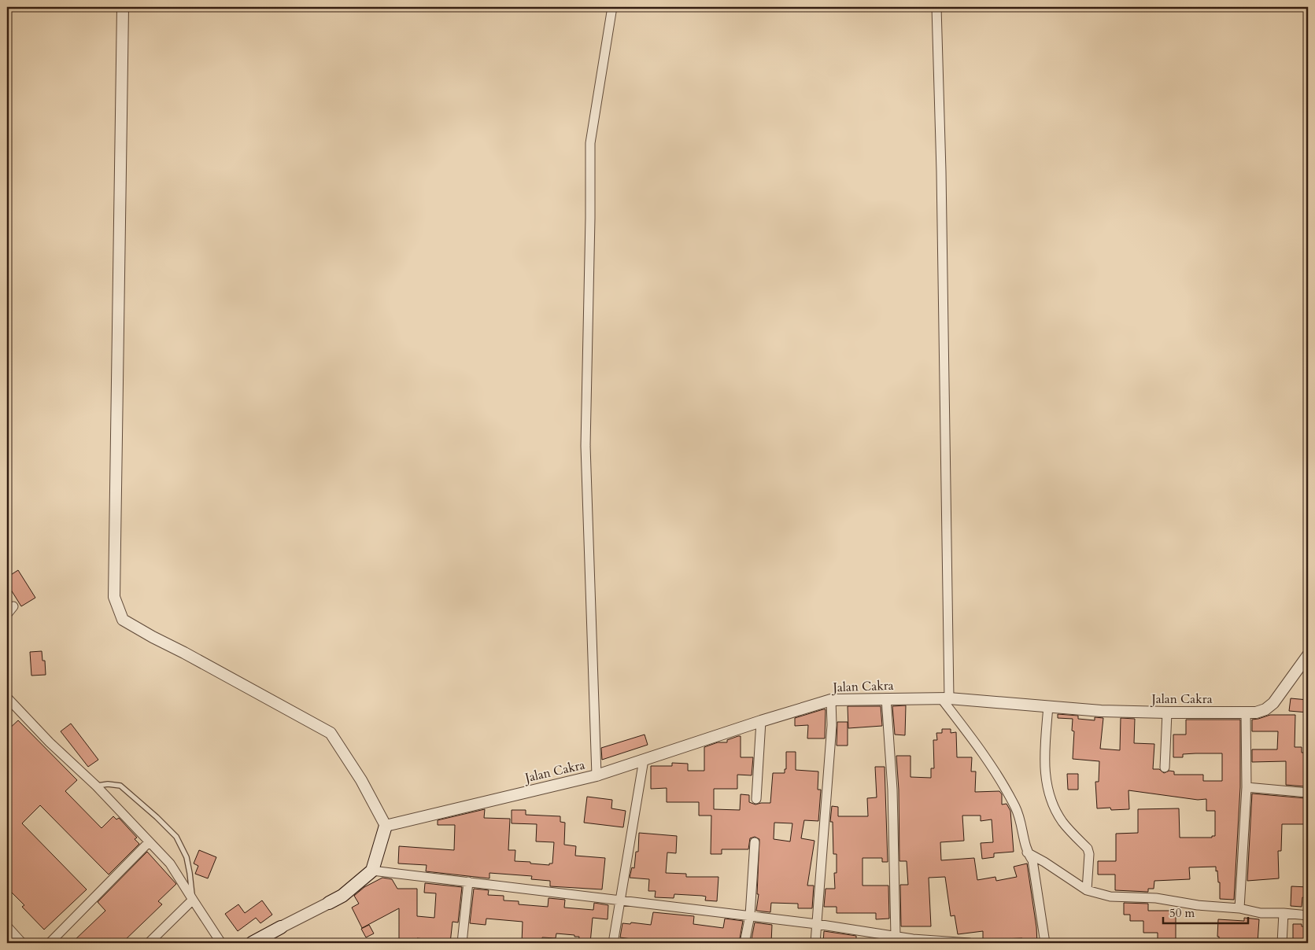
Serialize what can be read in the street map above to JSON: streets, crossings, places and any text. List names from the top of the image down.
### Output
{
  "streets": {
    "street": ["Jalan Cakra"]
  },
  "scale_bar": "50 m"
}
